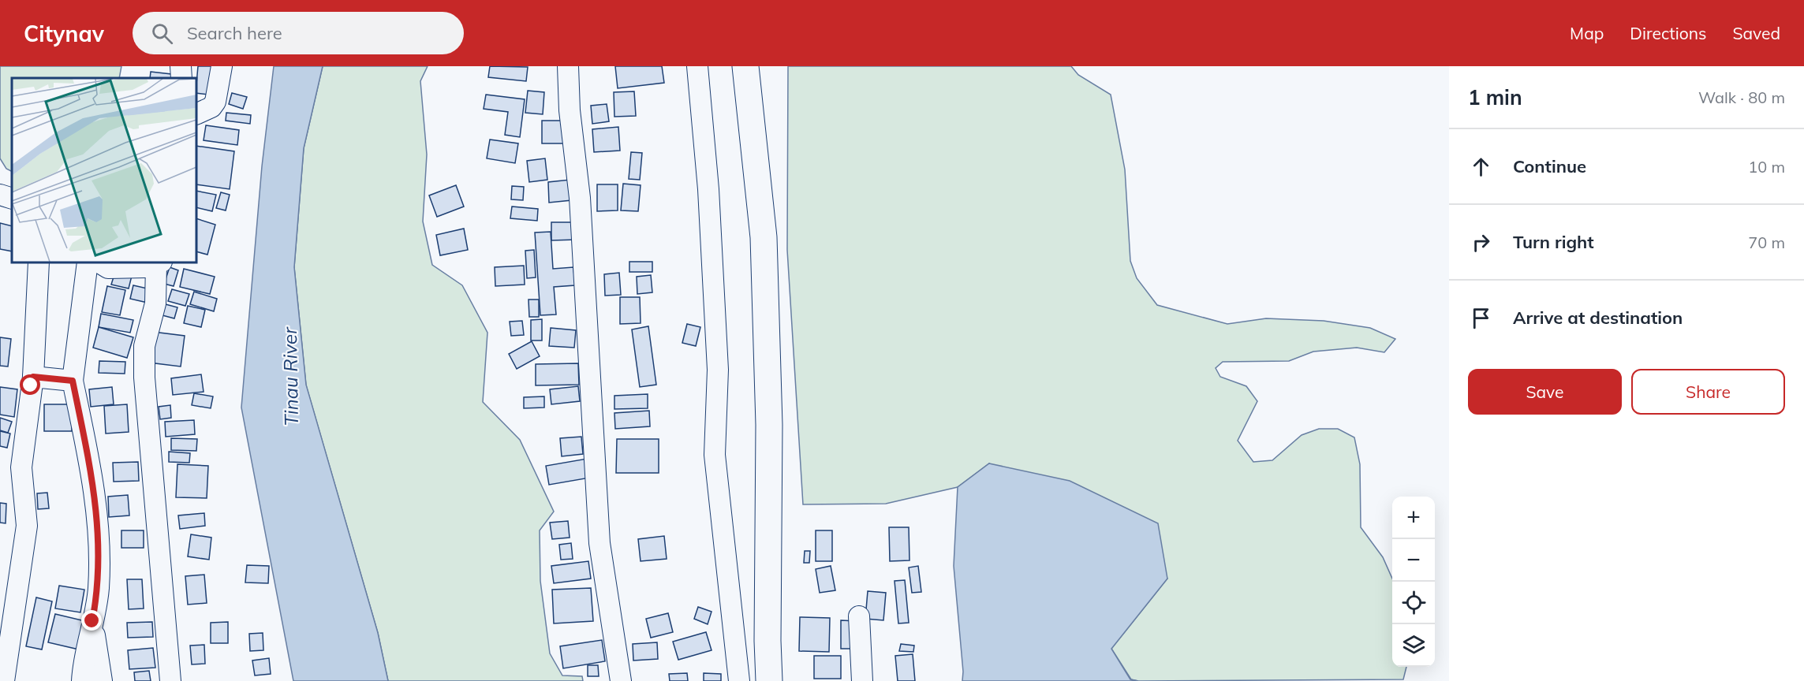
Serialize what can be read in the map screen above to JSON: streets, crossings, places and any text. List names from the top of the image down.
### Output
{
  "water": ["Tinau River"],
  "page": {
    "header": "Citynav",
    "search": "Search here",
    "nav": ["Map", "Directions", "Saved"],
    "heading": ["1 min", "Walk · 80 m"],
    "list": [
      ["Continue", "10 m"],
      ["Turn right", "70 m"],
      "Arrive at destination"
    ],
    "buttons": ["Save", "Share"],
    "map_buttons": ["+", "−"]
  }
}
